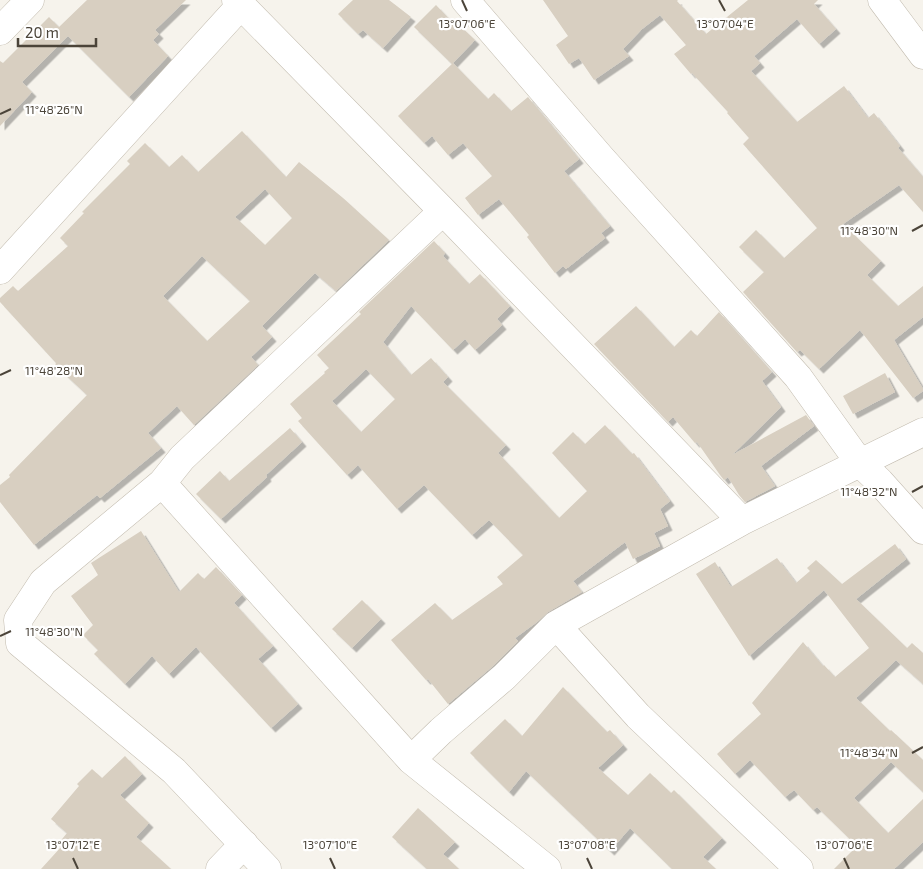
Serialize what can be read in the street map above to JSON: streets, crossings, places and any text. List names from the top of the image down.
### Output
{
  "scale_bar": "20 m",
  "coordinates": [
    "13°07'06\"E",
    "13°07'04\"E",
    "11°48'26\"N",
    "11°48'30\"N",
    "11°48'28\"N",
    "11°48'32\"N",
    "11°48'34\"N",
    "13°07'12\"E",
    "13°07'10\"E",
    "13°07'08\"E"
  ]
}
